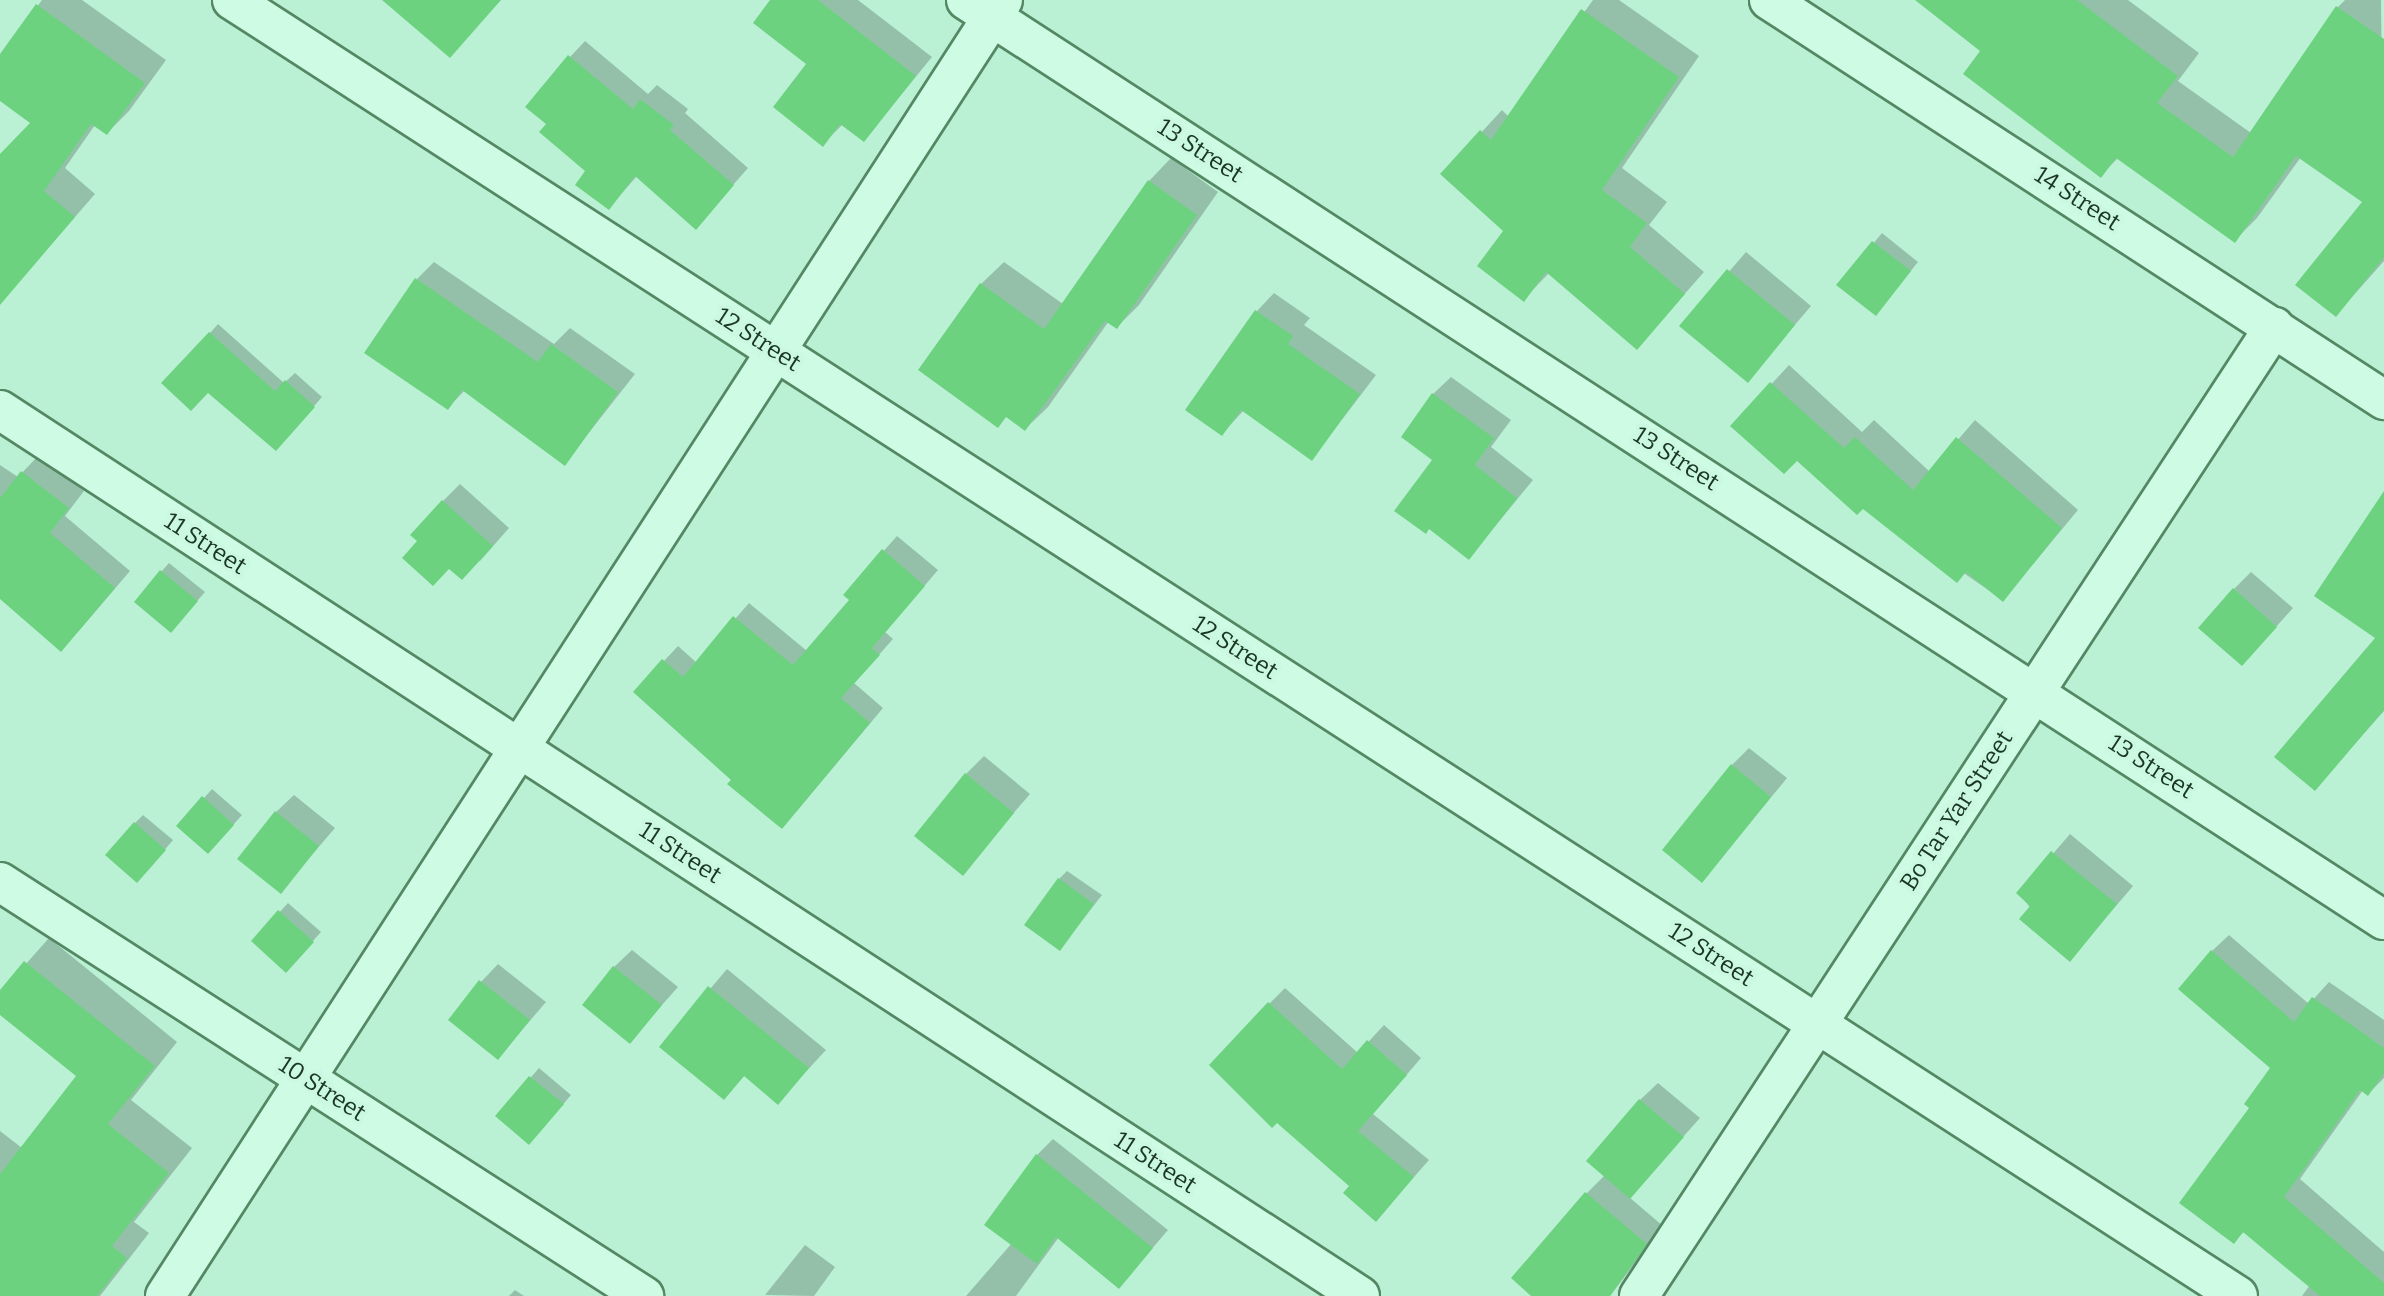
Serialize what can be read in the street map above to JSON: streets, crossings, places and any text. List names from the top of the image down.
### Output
{
  "streets": {
    "street": [
      "13 Street",
      "14 Street",
      "12 Street",
      "11 Street",
      "Bo Tar Yar Street",
      "10 Street"
    ]
  },
  "crossings": [
    ["13 Street", "Bo Tar Yar Street"],
    ["14 Street", "Bo Tar Yar Street"],
    ["12 Street", "Bo Tar Yar Street"]
  ]
}
